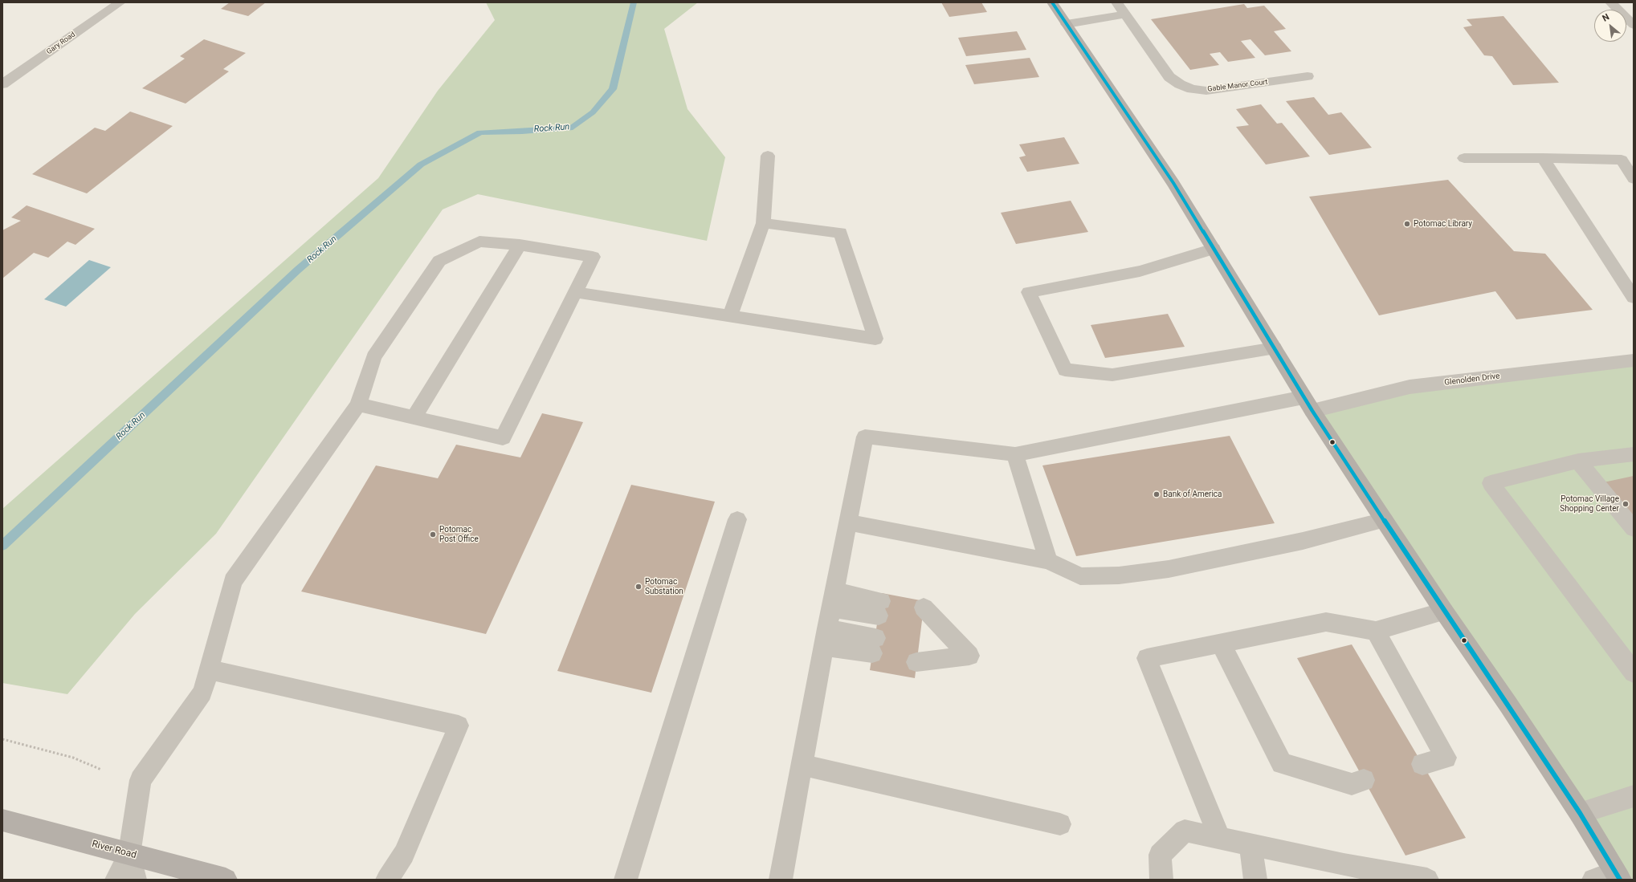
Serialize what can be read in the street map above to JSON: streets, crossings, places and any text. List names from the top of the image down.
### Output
{
  "streets": {
    "main road": ["River Road"],
    "street": ["Gary Road", "Gable Manor Court", "Glenolden Drive"]
  },
  "water": ["Rock Run"],
  "places": [
    "Potomac Library",
    "Bank of America",
    "Potomac Village Shopping Center",
    "Potomac Post Office",
    "Potomac Substation"
  ],
  "north": "top left"
}
